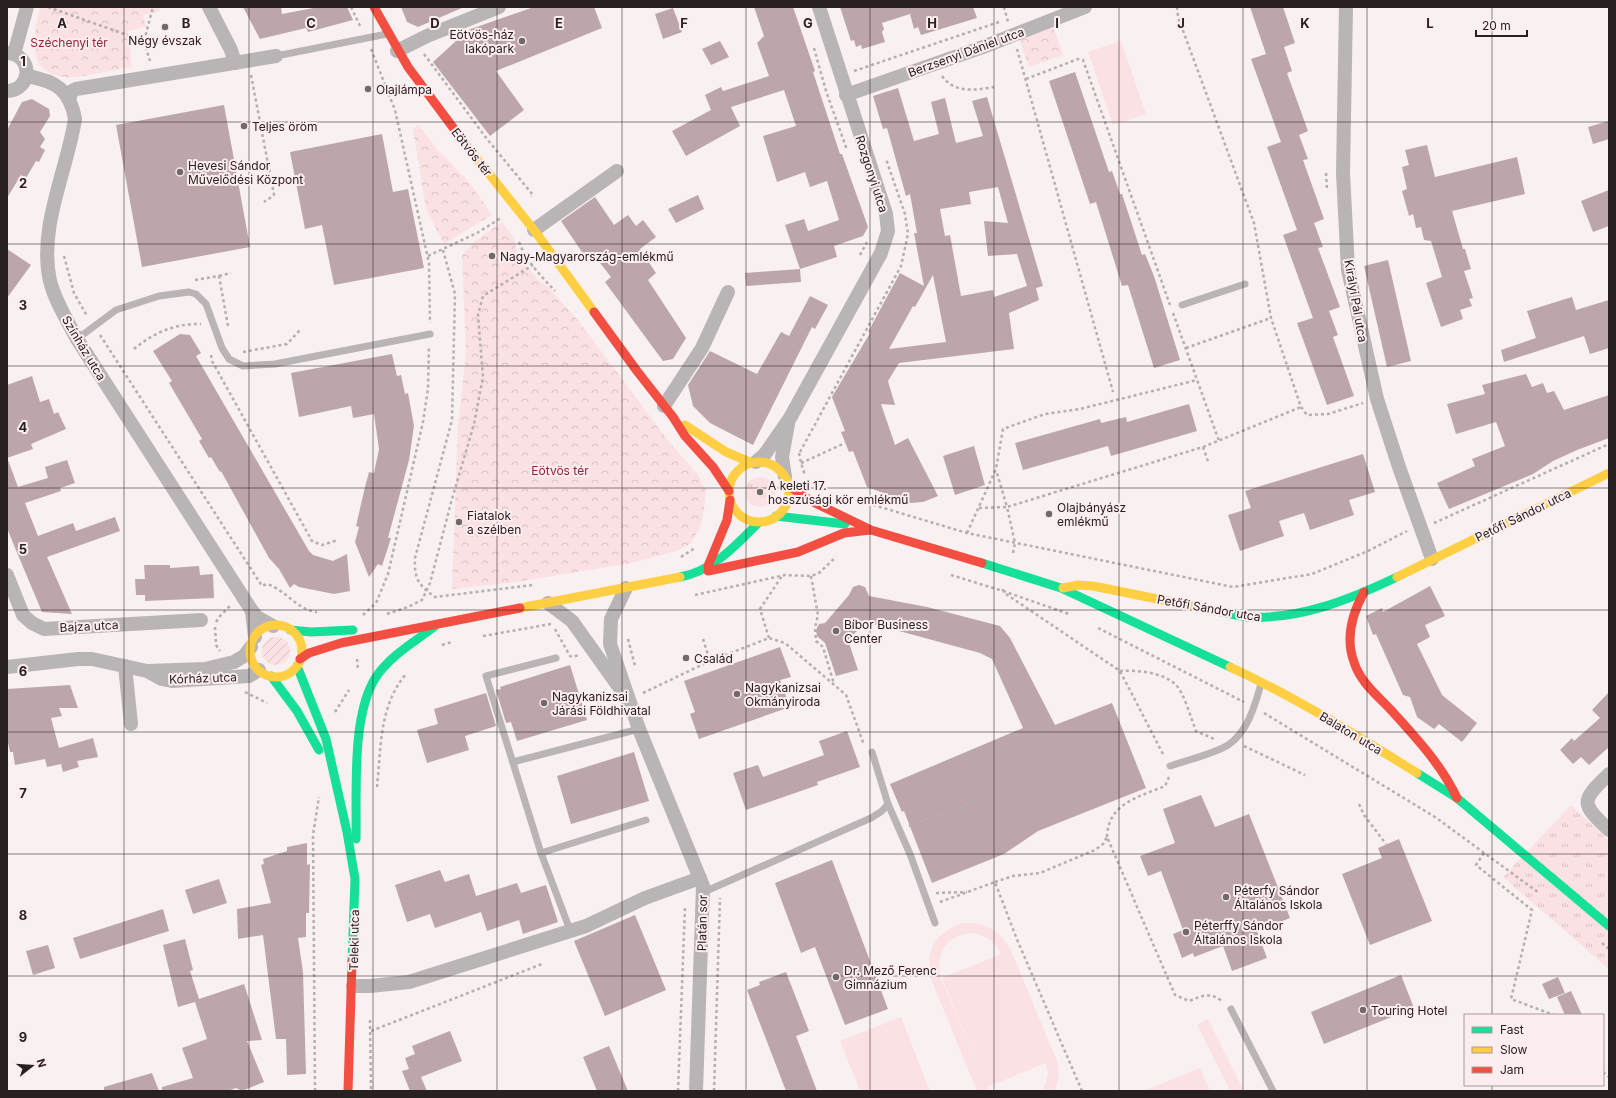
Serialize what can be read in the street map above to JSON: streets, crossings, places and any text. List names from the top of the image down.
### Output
{
  "streets": {
    "street": [
      "Berzsenyi Dániel utca",
      "Eötvös tér",
      "Rozgonyi utca",
      "Királyi Pál utca",
      "Színház utca",
      "Petőfi Sándor utca",
      "Bajza utca",
      "Kórház utca",
      "Balaton utca",
      "Platán sor",
      "Teleki utca"
    ]
  },
  "crossings": [
    ["Berzsenyi Dániel utca", "Rozgonyi utca"],
    ["Eötvös tér", "Rozgonyi utca"],
    ["Eötvös tér", "Petőfi Sándor utca"],
    ["Rozgonyi utca", "Petőfi Sándor utca"],
    ["Királyi Pál utca", "Petőfi Sándor utca"],
    ["Színház utca", "Kórház utca"],
    ["Színház utca", "Teleki utca"],
    ["Petőfi Sándor utca", "Balaton utca"],
    ["Kórház utca", "Teleki utca"]
  ],
  "parks": ["Széchenyi tér", "Eötvös tér"],
  "places": [
    "Négy évszak",
    "Eötvös-ház lakópark",
    "Olajlámpa",
    "Teljes öröm",
    "Hevesi Sándor Művelődési Központ",
    "Nagy-Magyarország-emlékmű",
    "A keleti 17. hosszúsági kör emlékmű",
    "Olajbányász emlékmű",
    "Fiatalok a szélben",
    "Bíbor Business Center",
    "Család",
    "Nagykanizsai Okmányiroda",
    "Nagykanizsai Járási Földhivatal",
    "Péterfy Sándor Általános Iskola",
    "Péterffy Sándor Általános Iskola",
    "Dr. Mező Ferenc Gimnázium",
    "Touring Hotel"
  ],
  "legend": ["Fast", "Slow", "Jam"],
  "scale_bar": "20 m",
  "north": "right",
  "grid": {
    "columns": [
      "A",
      "B",
      "C",
      "D",
      "E",
      "F",
      "G",
      "H",
      "I",
      "J",
      "K",
      "L"
    ],
    "rows": [
      "1",
      "2",
      "3",
      "4",
      "5",
      "6",
      "7",
      "8",
      "9"
    ]
  }
}
